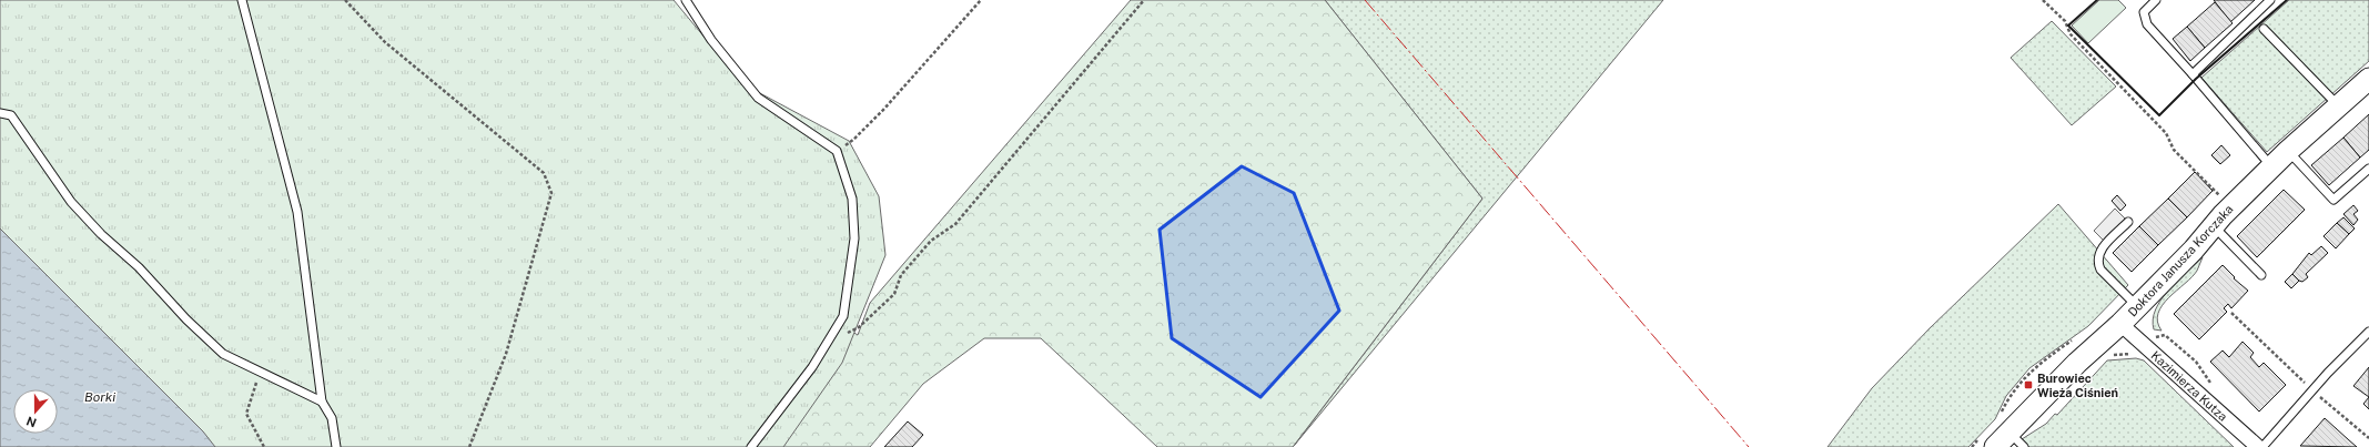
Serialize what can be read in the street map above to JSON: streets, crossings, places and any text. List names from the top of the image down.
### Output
{
  "streets": {
    "street": ["Doktora Janusza Korczaka", "Kazimierza Kutza"]
  },
  "crossings": [
    ["Doktora Janusza Korczaka", "Kazimierza Kutza"]
  ],
  "water": ["Borki"],
  "places": {
    "transit": ["Burowiec Wieża Ciśnień"]
  },
  "north": "bottom"
}
